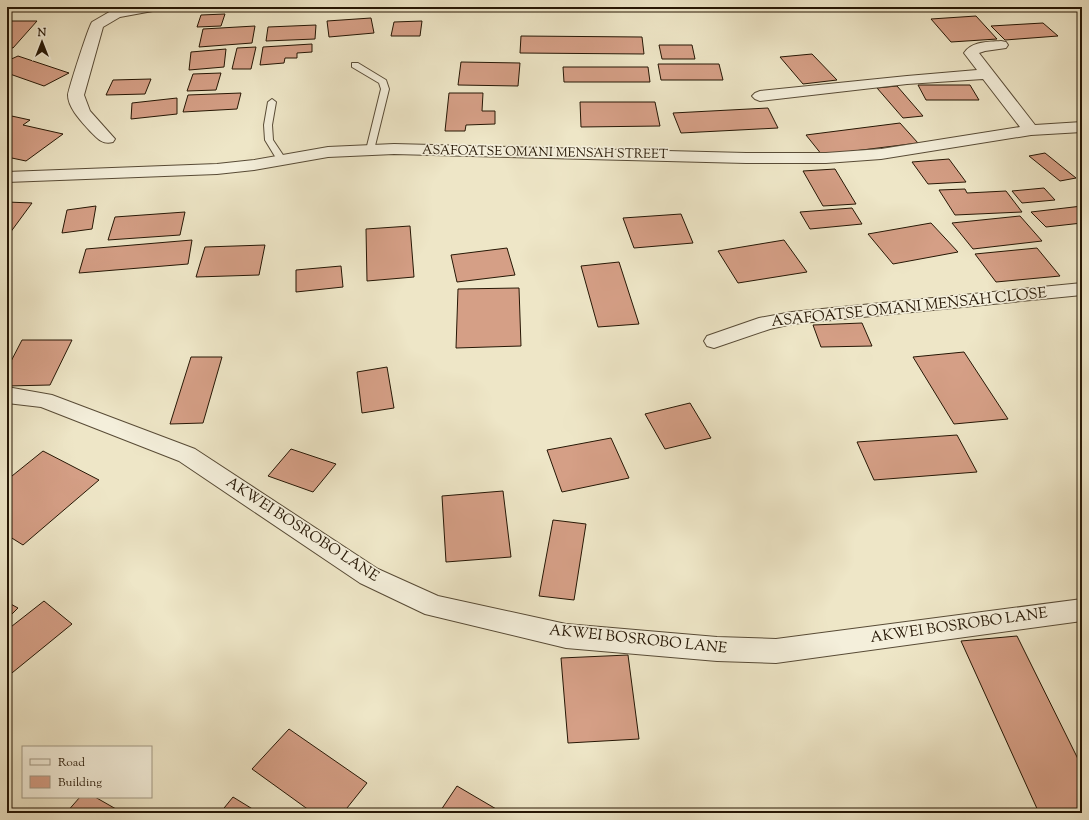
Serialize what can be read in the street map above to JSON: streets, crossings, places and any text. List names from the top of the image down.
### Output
{
  "streets": {
    "street": ["ASAFOATSE OMANI MENSAH STREET", "ASAFOATSE OMANI MENSAH CLOSE", "AKWEI BOSROBO LANE"]
  },
  "legend": ["Road", "Building"],
  "north": "top"
}
